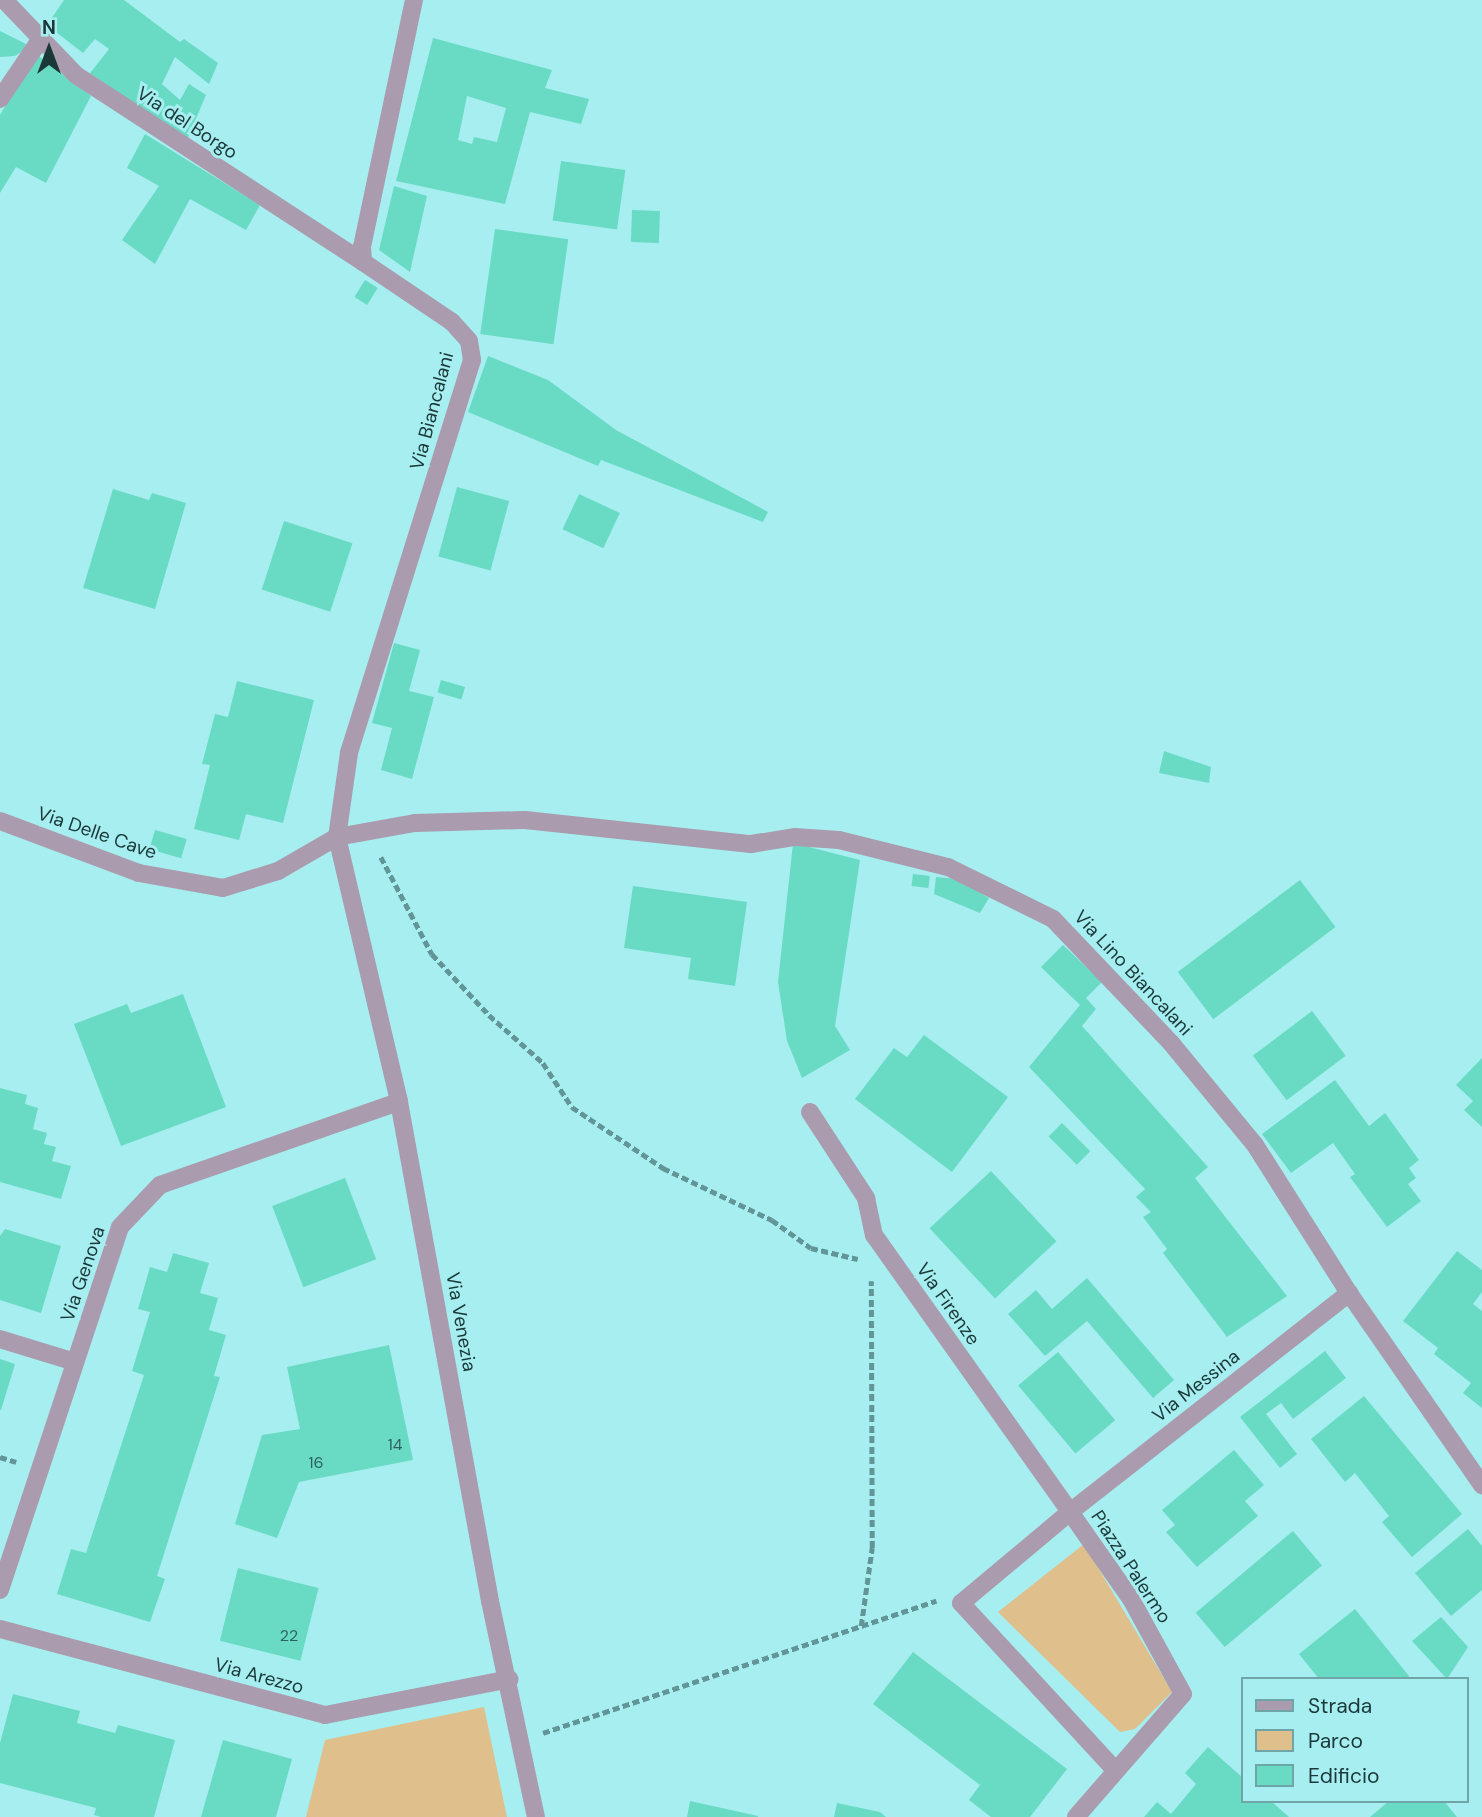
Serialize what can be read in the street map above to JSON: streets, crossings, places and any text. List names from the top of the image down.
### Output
{
  "streets": {
    "street": [
      "Via del Borgo",
      "Via Biancalani",
      "Via Delle Cave",
      "Via Lino Biancalani",
      "Via Genova",
      "Via Firenze",
      "Via Venezia",
      "Via Messina",
      "Piazza Palermo",
      "Via Arezzo"
    ]
  },
  "crossings": [
    ["Via del Borgo", "Via Biancalani"],
    ["Via Biancalani", "Via Delle Cave"],
    ["Via Biancalani", "Via Lino Biancalani"],
    ["Via Biancalani", "Via Venezia"],
    ["Via Delle Cave", "Via Lino Biancalani"],
    ["Via Delle Cave", "Via Venezia"],
    ["Via Lino Biancalani", "Via Venezia"],
    ["Via Lino Biancalani", "Via Messina"],
    ["Via Genova", "Via Venezia"],
    ["Via Firenze", "Via Messina"],
    ["Via Firenze", "Piazza Palermo"],
    ["Via Venezia", "Via Arezzo"],
    ["Via Messina", "Piazza Palermo"]
  ],
  "house_numbers": ["14", "16", "22"],
  "legend": ["Strada", "Parco", "Edificio"],
  "north": "top"
}
